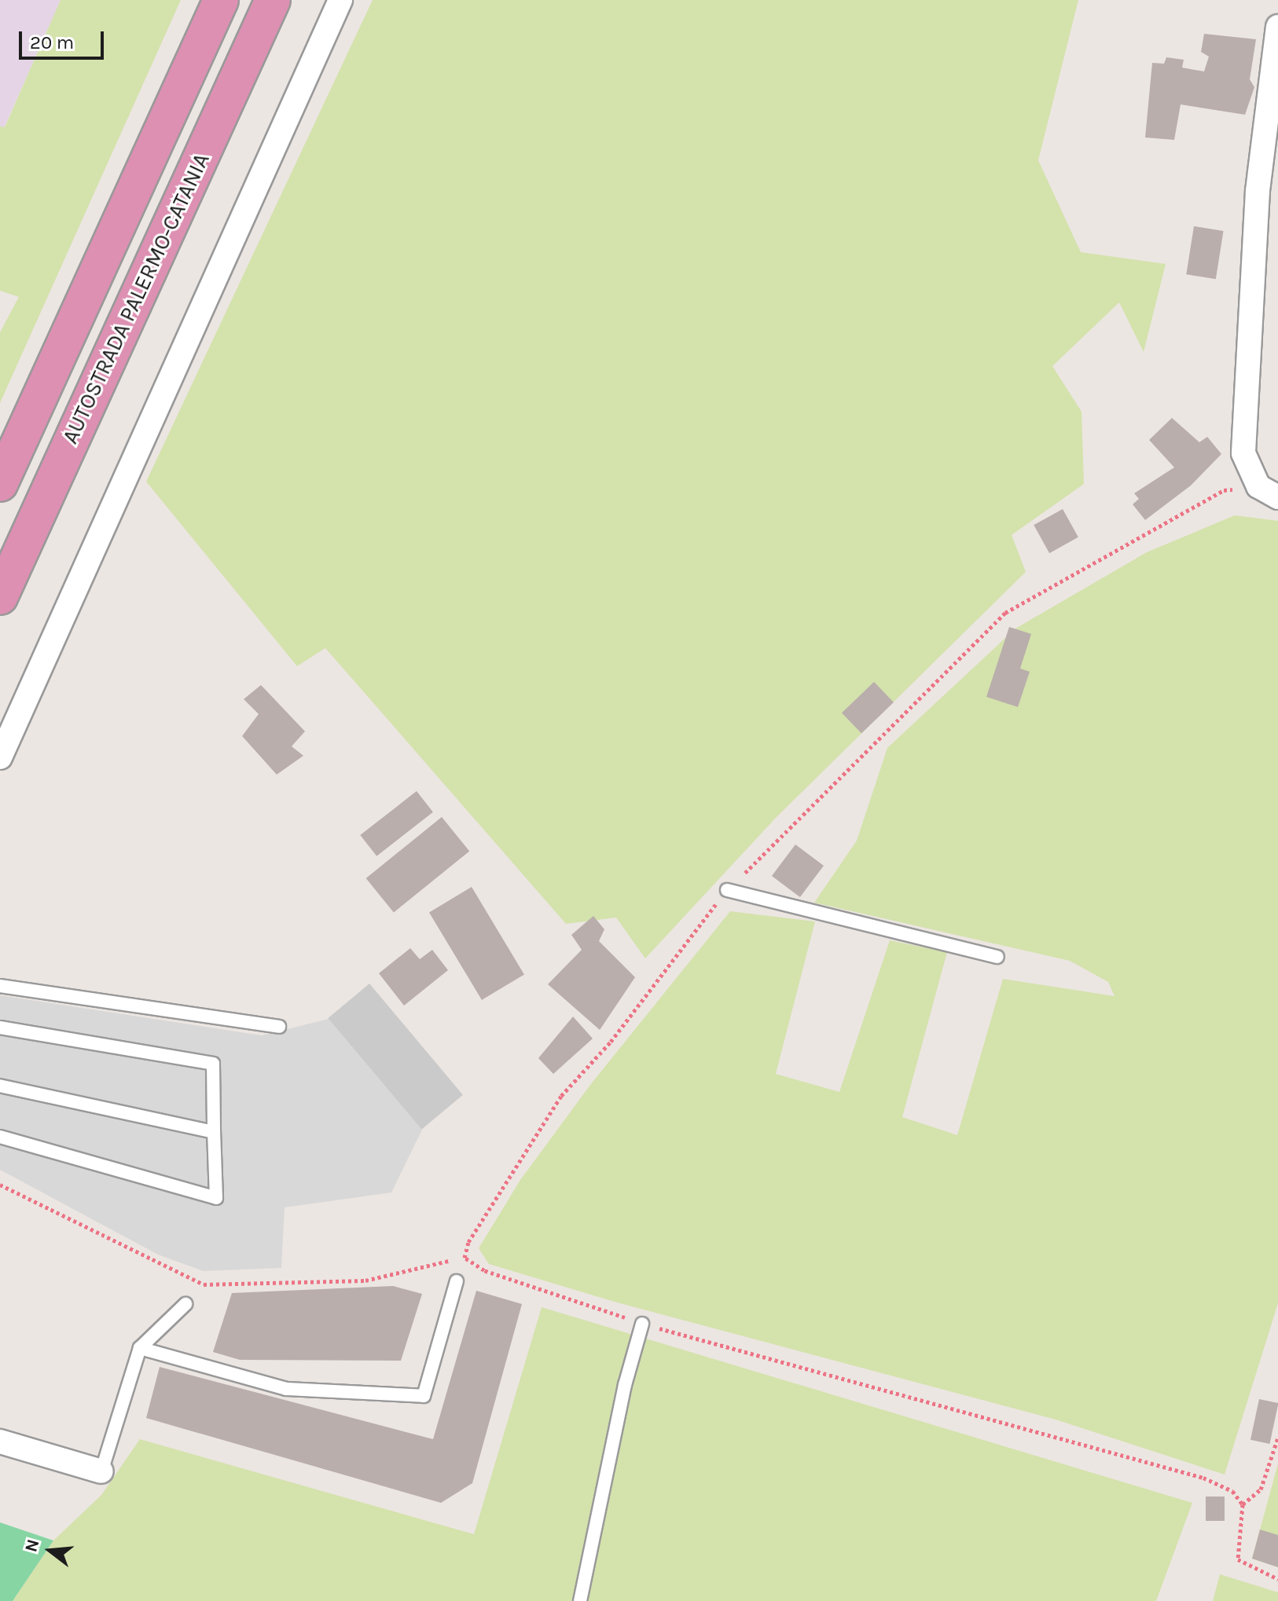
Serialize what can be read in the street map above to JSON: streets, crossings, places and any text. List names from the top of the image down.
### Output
{
  "streets": {
    "highway": ["AUTOSTRADA PALERMO-CATANIA"]
  },
  "scale_bar": "20 m",
  "north": "left"
}
